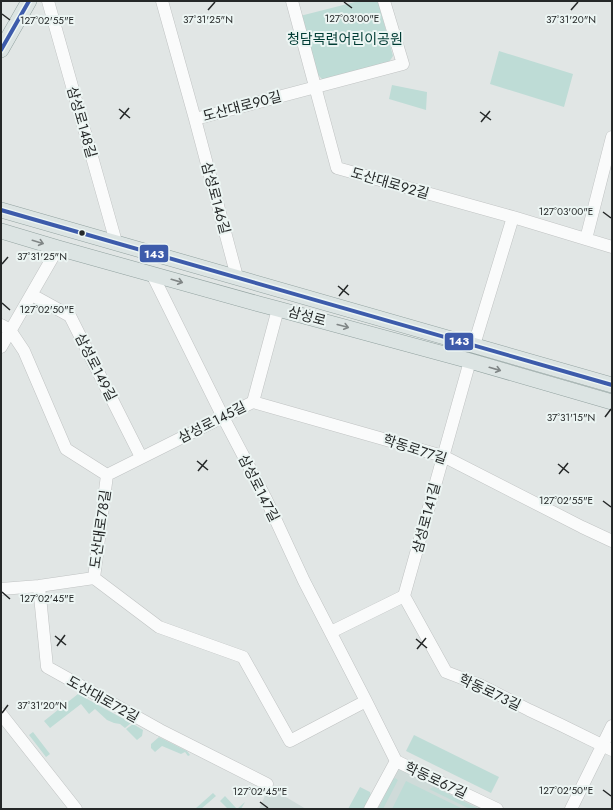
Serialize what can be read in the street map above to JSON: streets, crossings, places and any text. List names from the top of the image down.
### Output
{
  "streets": {
    "main road": ["삼성로"],
    "street": [
      "도산대로90길",
      "삼성로148길",
      "도산대로92길",
      "삼성로146길",
      "삼성로149길",
      "삼성로145길",
      "학동로77길",
      "삼성로147길",
      "삼성로141길",
      "도산대로78길",
      "학동로73길",
      "도산대로72길",
      "학동로67길"
    ]
  },
  "crossings": [
    ["도산대로90길", "도산대로92길"],
    ["도산대로90길", "삼성로146길"],
    ["삼성로148길", "삼성로"],
    ["삼성로146길", "삼성로"],
    ["삼성로", "삼성로145길"],
    ["삼성로", "삼성로147길"],
    ["삼성로", "삼성로141길"],
    ["삼성로149길", "삼성로145길"],
    ["삼성로145길", "학동로77길"],
    ["삼성로145길", "삼성로147길"],
    ["삼성로145길", "도산대로78길"],
    ["학동로77길", "삼성로141길"],
    ["삼성로147길", "도산대로78길"],
    ["삼성로147길", "학동로67길"],
    ["삼성로141길", "학동로73길"]
  ],
  "parks": ["청담목련어린이공원"],
  "lines": ["transit line 143"],
  "coordinates": [
    "127°03'00\"E",
    "37°31'25\"N",
    "37°31'20\"N",
    "127°02'55\"E",
    "127°02'50\"E",
    "37°31'15\"N",
    "127°02'45\"E"
  ]
}
